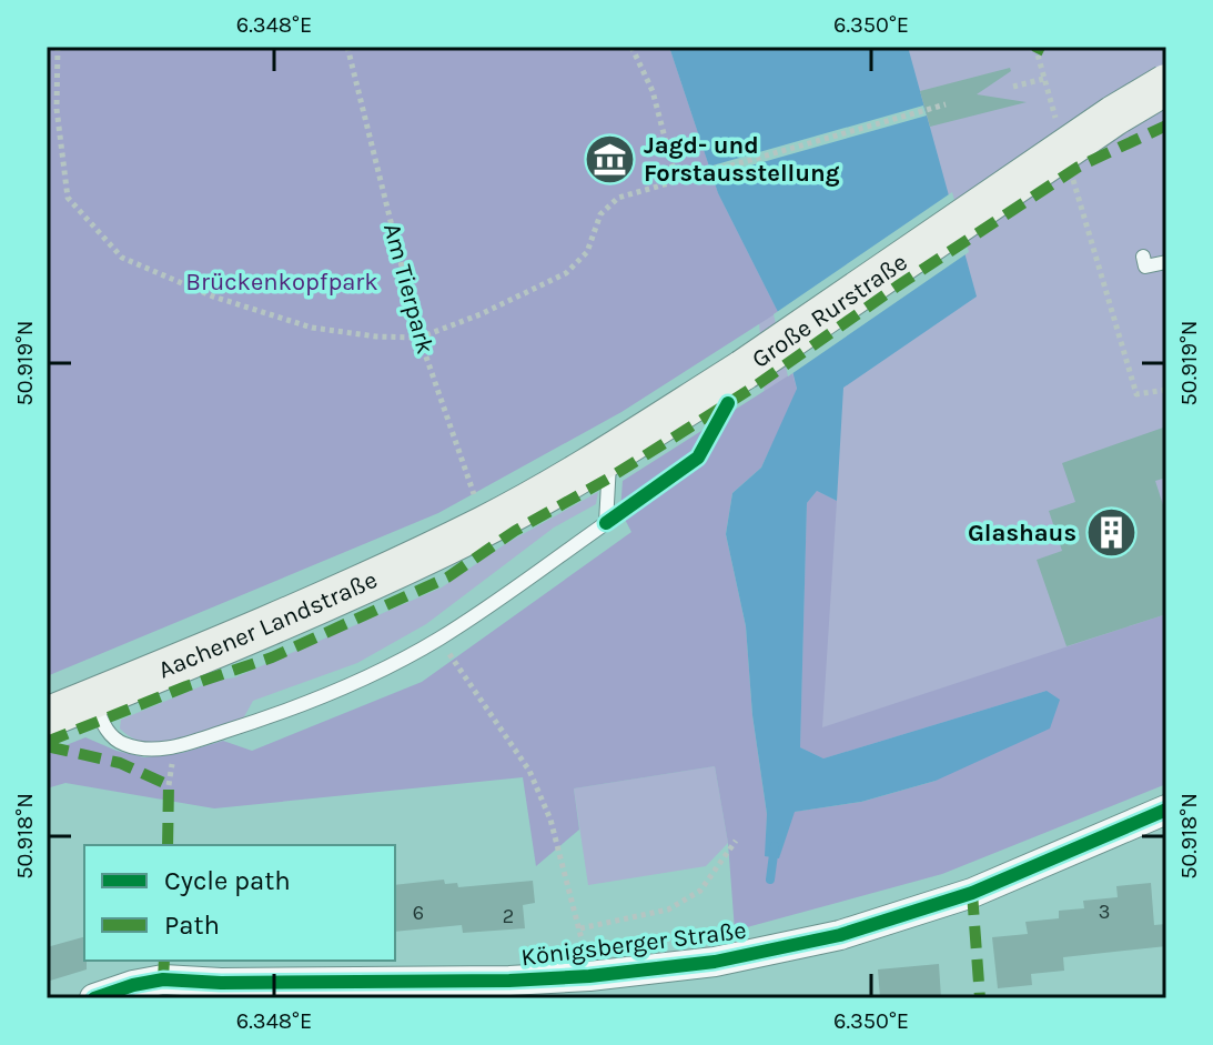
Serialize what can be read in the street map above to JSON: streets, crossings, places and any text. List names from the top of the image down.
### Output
{
  "streets": {
    "main road": ["Große Rurstraße", "Aachener Landstraße"],
    "street": ["Königsberger Straße"],
    "path": ["Am Tierpark"]
  },
  "crossings": [
    ["Am Tierpark", "Große Rurstraße"],
    ["Am Tierpark", "Aachener Landstraße"],
    ["Große Rurstraße", "Aachener Landstraße"]
  ],
  "parks": ["Brückenkopfpark"],
  "places": {
    "museum": ["Jagd- und Forstausstellung"],
    "building": ["Glashaus"]
  },
  "house_numbers": ["3", "6", "2"],
  "legend": ["Cycle path", "Path"],
  "coordinates": [
    "6.348°E",
    "6.350°E",
    "50.919°N",
    "50.918°N"
  ]
}
